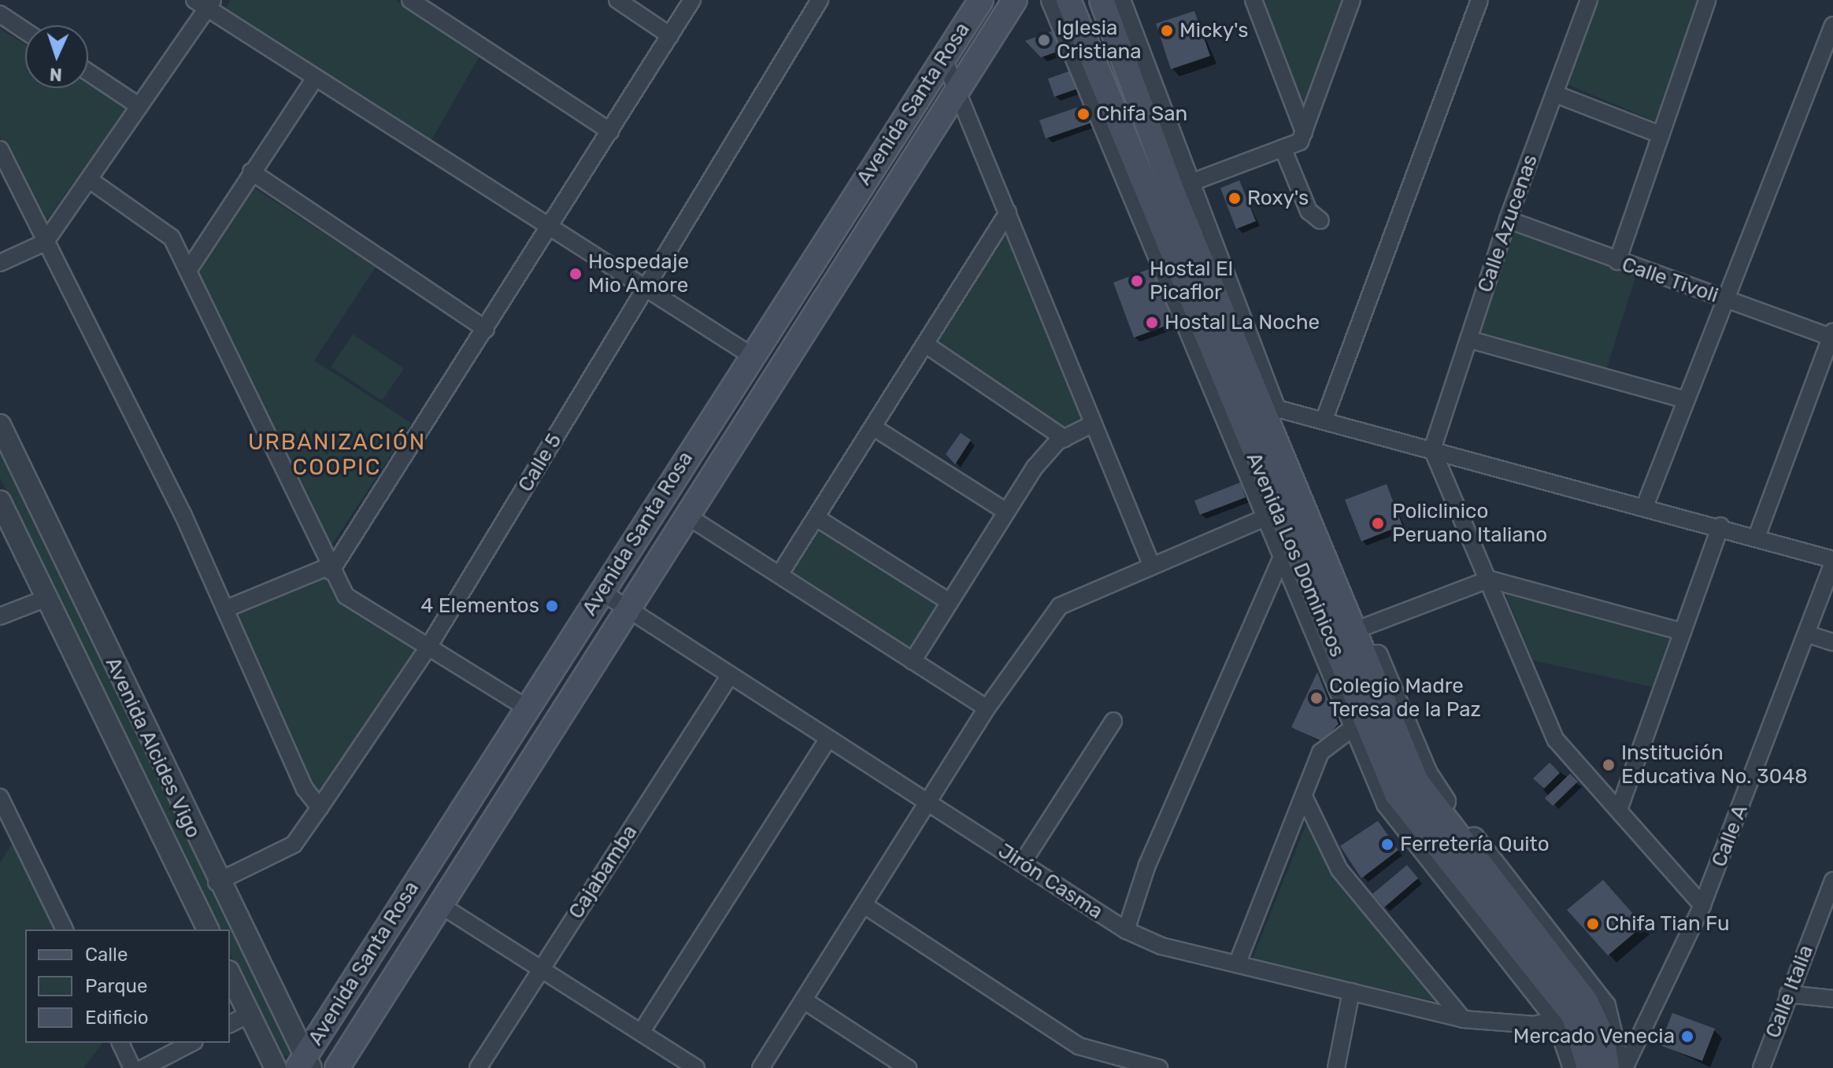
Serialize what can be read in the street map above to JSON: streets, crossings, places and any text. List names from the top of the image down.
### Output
{
  "streets": {
    "main road": ["Avenida Santa Rosa", "Avenida Los Dominicos"],
    "street": [
      "Calle Azucenas",
      "Calle Tivoli",
      "Calle 5",
      "Avenida Alcides Vigo",
      "Calle A",
      "Cajabamba",
      "Jirón Casma",
      "Calle Italia"
    ]
  },
  "crossings": [
    ["Avenida Santa Rosa", "Avenida Alcides Vigo"],
    ["Avenida Santa Rosa", "Jirón Casma"],
    ["Calle Azucenas", "Calle Tivoli"],
    ["Calle 5", "Avenida Alcides Vigo"],
    ["Avenida Los Dominicos", "Calle A"],
    ["Avenida Los Dominicos", "Jirón Casma"],
    ["Cajabamba", "Jirón Casma"]
  ],
  "districts": ["URBANIZACIÓN COOPIC"],
  "places": [
    "Micky's",
    "Iglesia Cristiana",
    "Chifa San",
    "Roxy's",
    "Hospedaje Mio Amore",
    "Hostal El Picaflor",
    "Hostal La Noche",
    "Policlinico Peruano Italiano",
    "4 Elementos",
    "Colegio Madre Teresa de la Paz",
    "Institución Educativa No. 3048",
    "Ferretería Quito",
    "Chifa Tian Fu",
    "Mercado Venecia"
  ],
  "legend": ["Calle", "Parque", "Edificio"],
  "north": "bottom"
}
